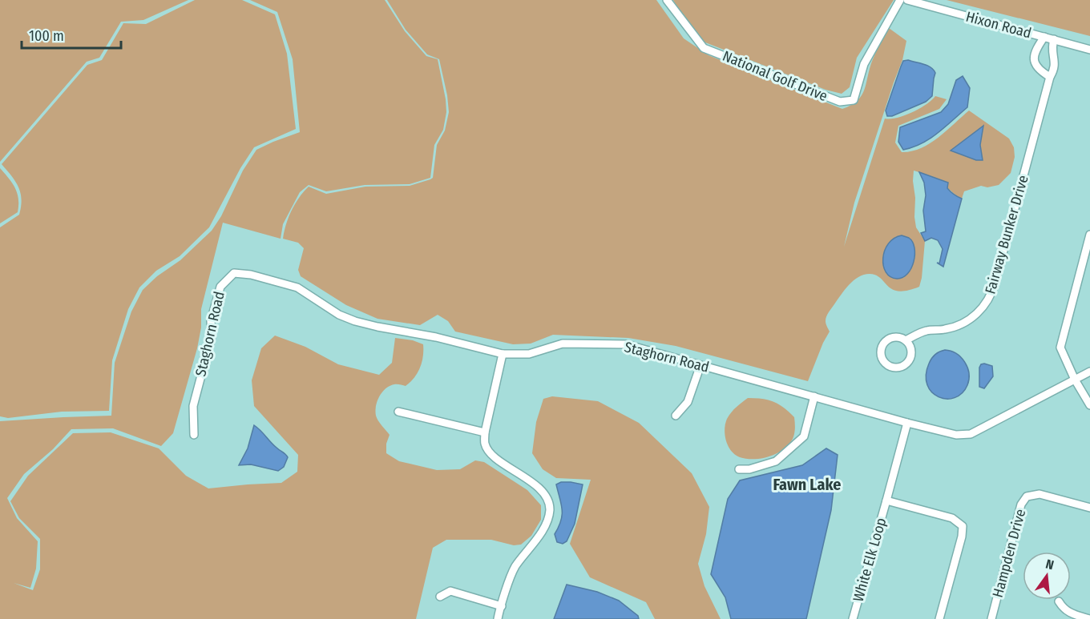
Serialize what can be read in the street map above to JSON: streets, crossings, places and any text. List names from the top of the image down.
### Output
{
  "streets": {
    "street": [
      "Hixon Road",
      "National Golf Drive",
      "Fairway Bunker Drive",
      "Staghorn Road",
      "Hampden Drive",
      "White Elk Loop"
    ]
  },
  "crossings": [
    ["Hixon Road", "Fairway Bunker Drive"],
    ["Staghorn Road", "White Elk Loop"]
  ],
  "districts": ["Fawn Lake"],
  "scale_bar": "100 m",
  "north": "top"
}
